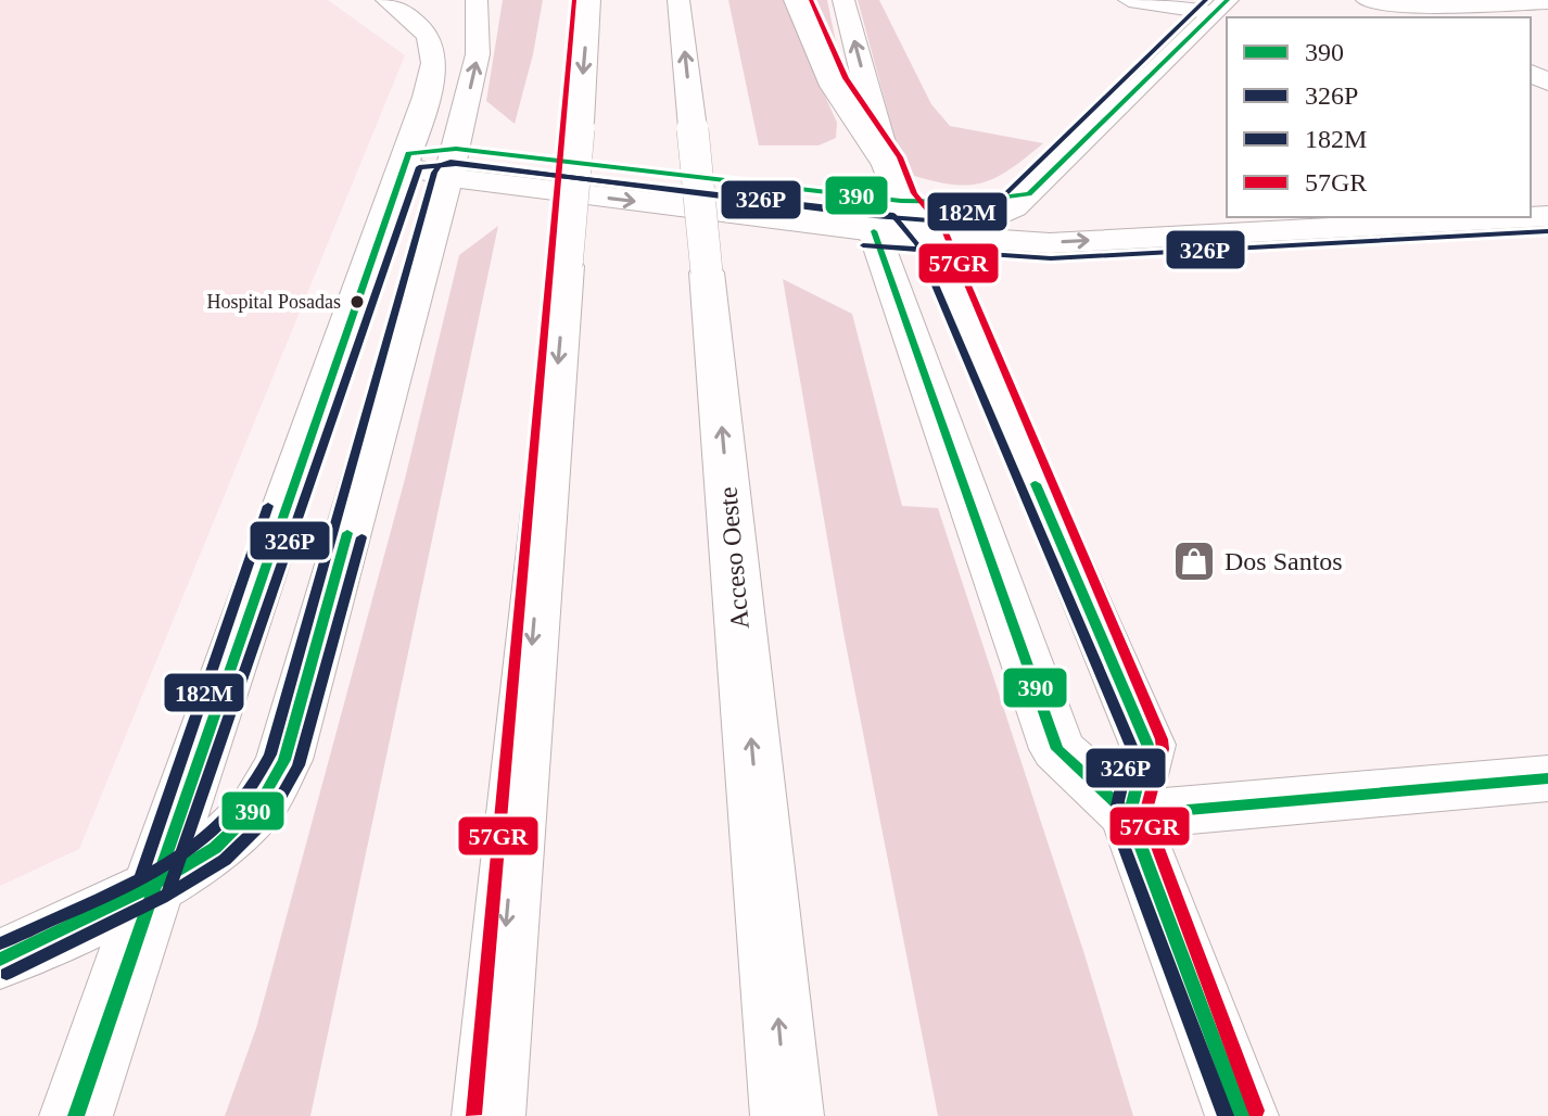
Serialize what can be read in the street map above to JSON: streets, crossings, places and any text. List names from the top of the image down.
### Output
{
  "streets": {
    "main road": ["Acceso Oeste"]
  },
  "places": {
    "other": ["Hospital Posadas"],
    "shop": ["Dos Santos"]
  },
  "lines": [
    "transit line 390",
    "transit line 182M",
    "transit line 57GR",
    "transit line 326P"
  ],
  "legend": [
    "390",
    "326P",
    "182M",
    "57GR"
  ]
}
